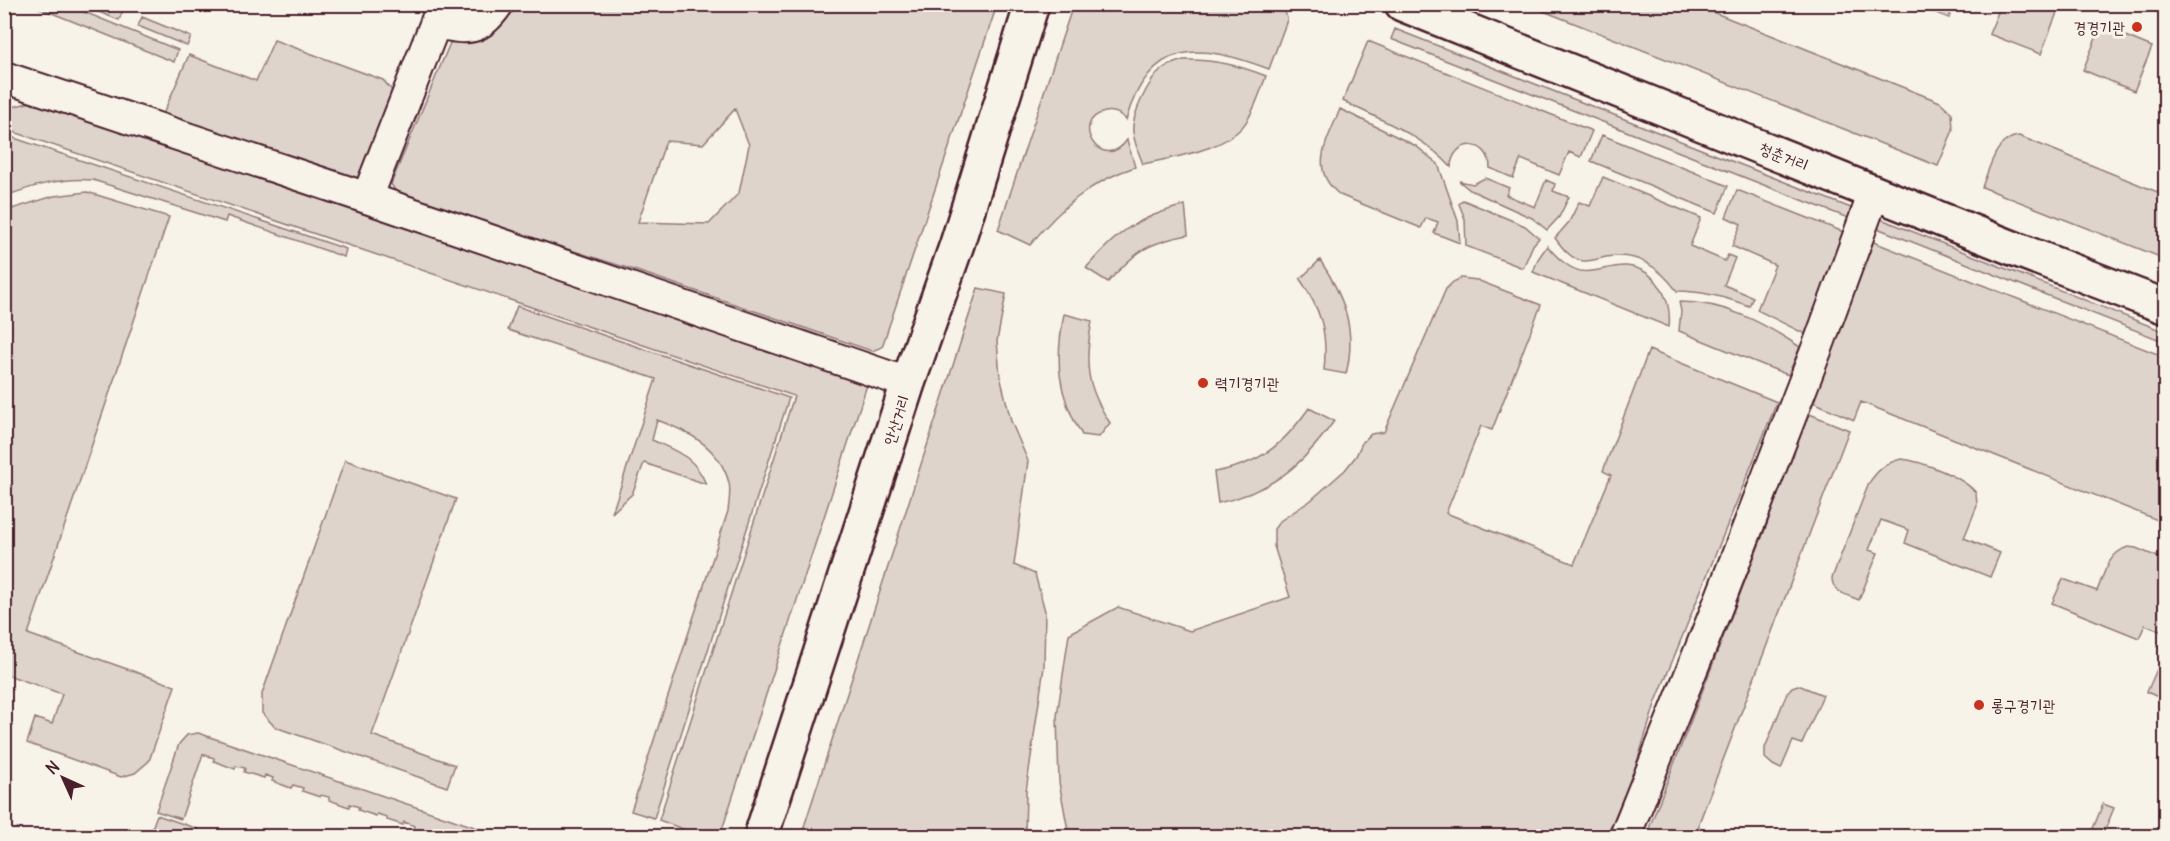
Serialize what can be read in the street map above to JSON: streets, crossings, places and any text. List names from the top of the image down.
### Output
{
  "streets": {
    "main road": ["청춘거리", "안산거리"]
  },
  "places": ["경경기관", "력기경기관", "롱구경기관"],
  "north": "top left"
}
